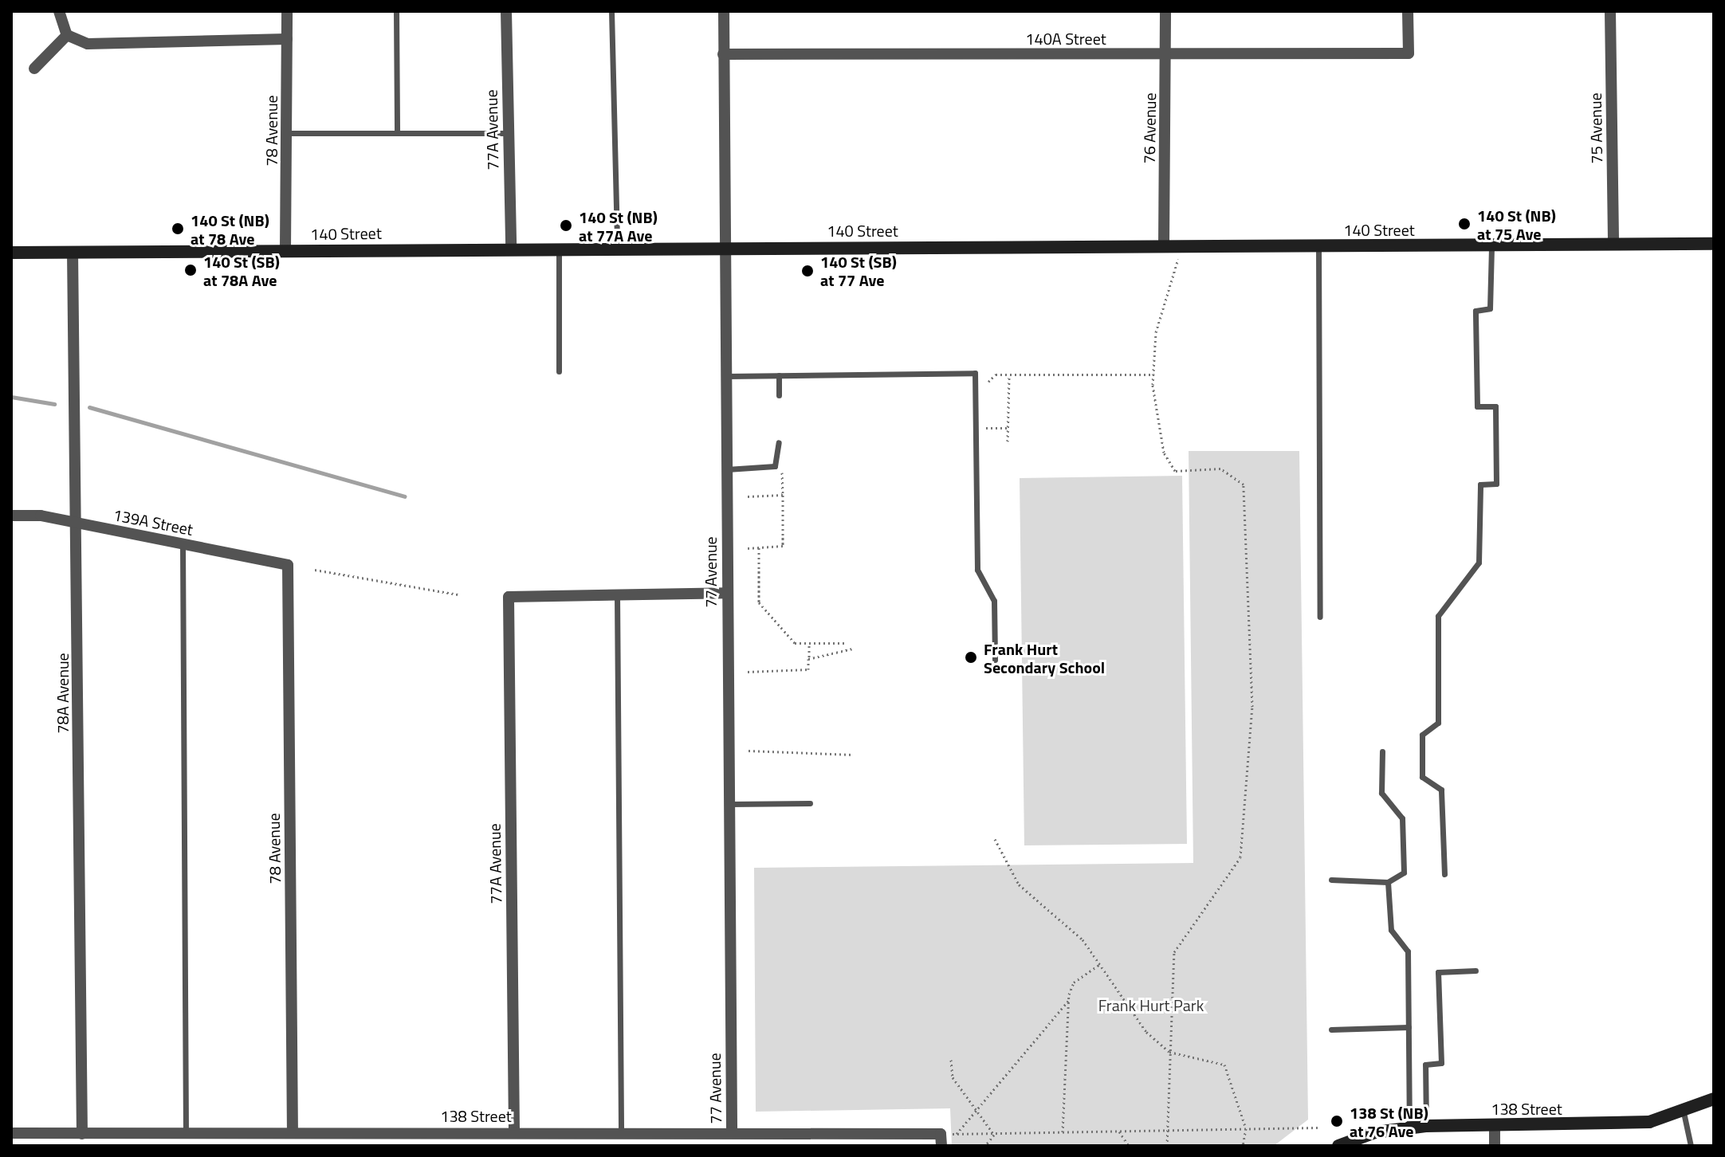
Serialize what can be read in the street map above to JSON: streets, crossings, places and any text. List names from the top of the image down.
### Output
{
  "streets": {
    "main road": ["140 Street", "138 Street"],
    "street": [
      "140A Street",
      "76 Avenue",
      "75 Avenue",
      "77A Avenue",
      "78 Avenue",
      "139A Street",
      "77 Avenue",
      "78A Avenue"
    ]
  },
  "crossings": [
    ["140A Street", "76 Avenue"],
    ["140A Street", "77 Avenue"],
    ["76 Avenue", "140 Street"],
    ["75 Avenue", "140 Street"],
    ["77A Avenue", "140 Street"],
    ["77A Avenue", "138 Street"],
    ["78 Avenue", "140 Street"],
    ["78 Avenue", "139A Street"],
    ["78 Avenue", "138 Street"],
    ["140 Street", "77 Avenue"],
    ["140 Street", "78A Avenue"],
    ["139A Street", "78A Avenue"],
    ["77 Avenue", "138 Street"],
    ["78A Avenue", "138 Street"]
  ],
  "parks": ["Frank Hurt Park"],
  "places": [
    "140 St (NB) at 75 Ave",
    "140 St (NB) at 77A Ave",
    "140 St (NB) at 78 Ave",
    "140 St (SB) at 78A Ave",
    "140 St (SB) at 77 Ave",
    "Frank Hurt Secondary School",
    "138 St (NB) at 76 Ave"
  ]
}
